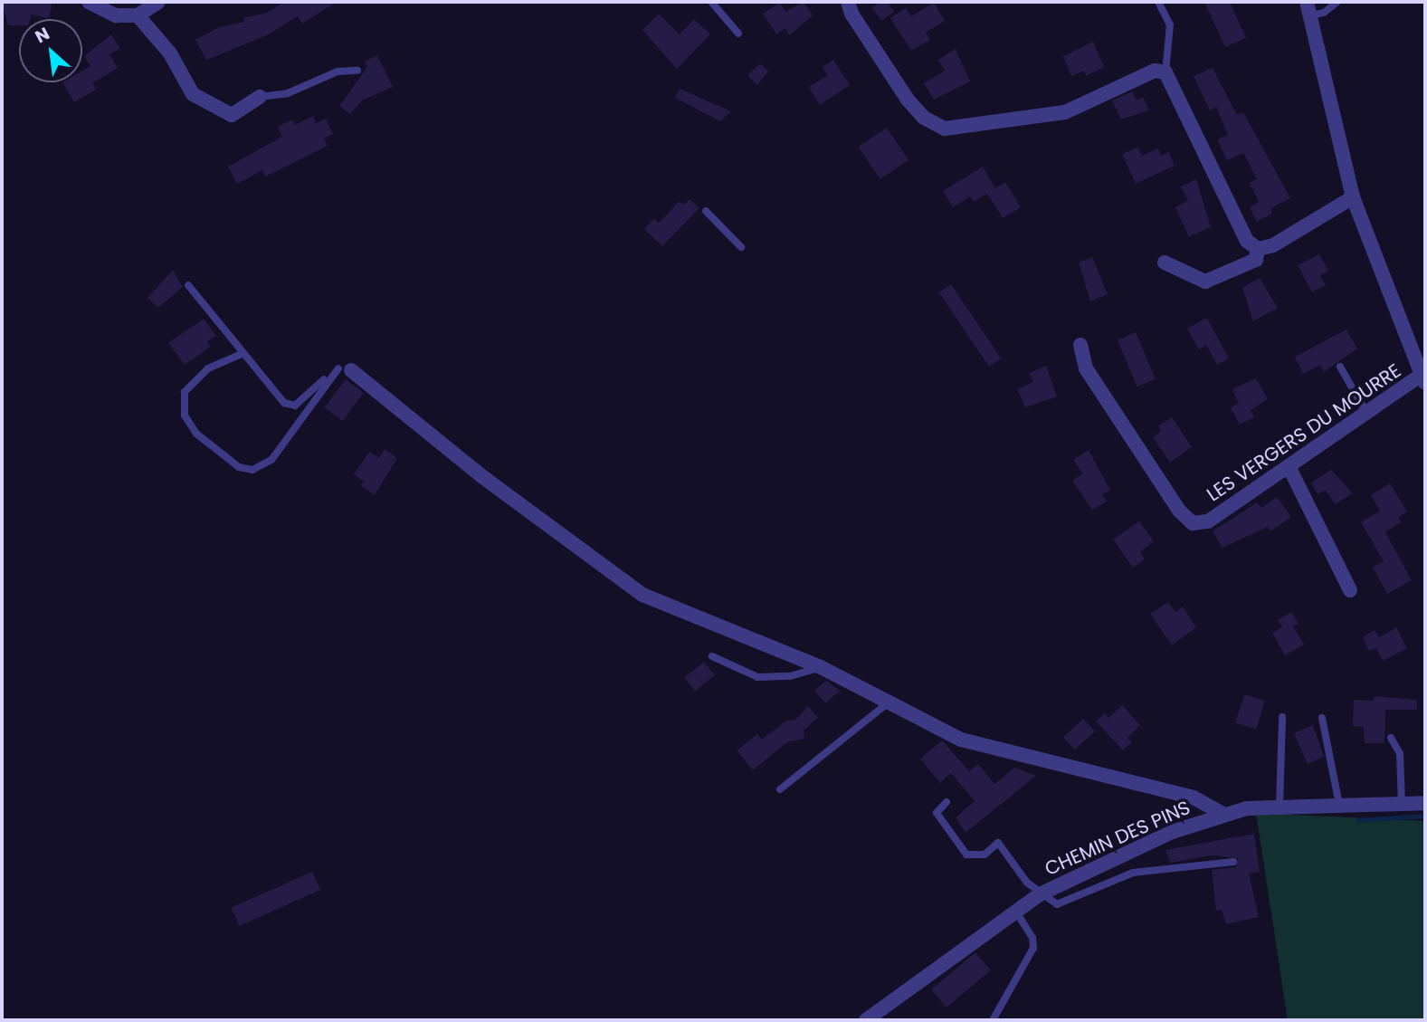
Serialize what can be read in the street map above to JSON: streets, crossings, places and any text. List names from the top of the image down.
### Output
{
  "streets": {
    "street": ["LES VERGERS DU MOURRE", "CHEMIN DES PINS"]
  },
  "north": "top left"
}
